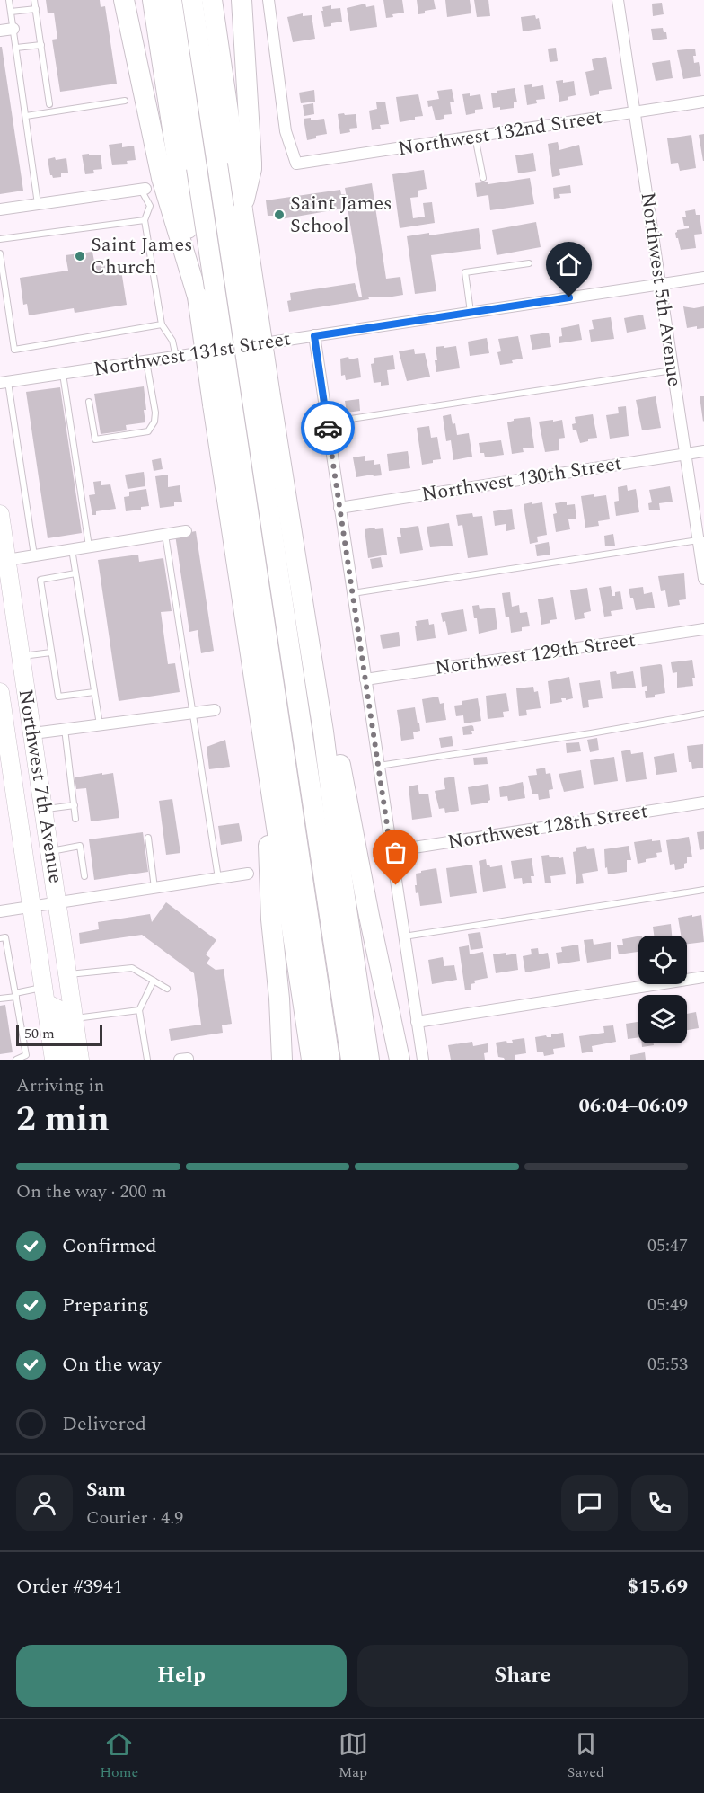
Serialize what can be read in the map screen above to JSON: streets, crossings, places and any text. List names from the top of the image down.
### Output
{
  "streets": {
    "main road": ["Northwest 7th Avenue"],
    "street": [
      "Northwest 132nd Street",
      "Northwest 5th Avenue",
      "Northwest 131st Street",
      "Northwest 130th Street",
      "Northwest 129th Street",
      "Northwest 128th Street"
    ]
  },
  "crossings": [
    ["Northwest 132nd Street", "Northwest 5th Avenue"],
    ["Northwest 5th Avenue", "Northwest 131st Street"],
    ["Northwest 5th Avenue", "Northwest 130th Street"]
  ],
  "places": ["Saint James School", "Saint James Church"],
  "scale_bar": "50 m",
  "page": {
    "scale": "50 m",
    "heading": ["2 min", "Arriving in", "06:04–06:09"],
    "panel": [
      "Sam",
      "Courier · 4.9",
      "Order #3941",
      "$15.69"
    ],
    "bar": "On the way · 200 m",
    "list": [
      ["Confirmed", "05:47"],
      ["Preparing", "05:49"],
      ["On the way", "05:53"],
      "Delivered"
    ],
    "buttons": ["Help", "Share"],
    "tabs": ["Home", "Map", "Saved"]
  }
}
